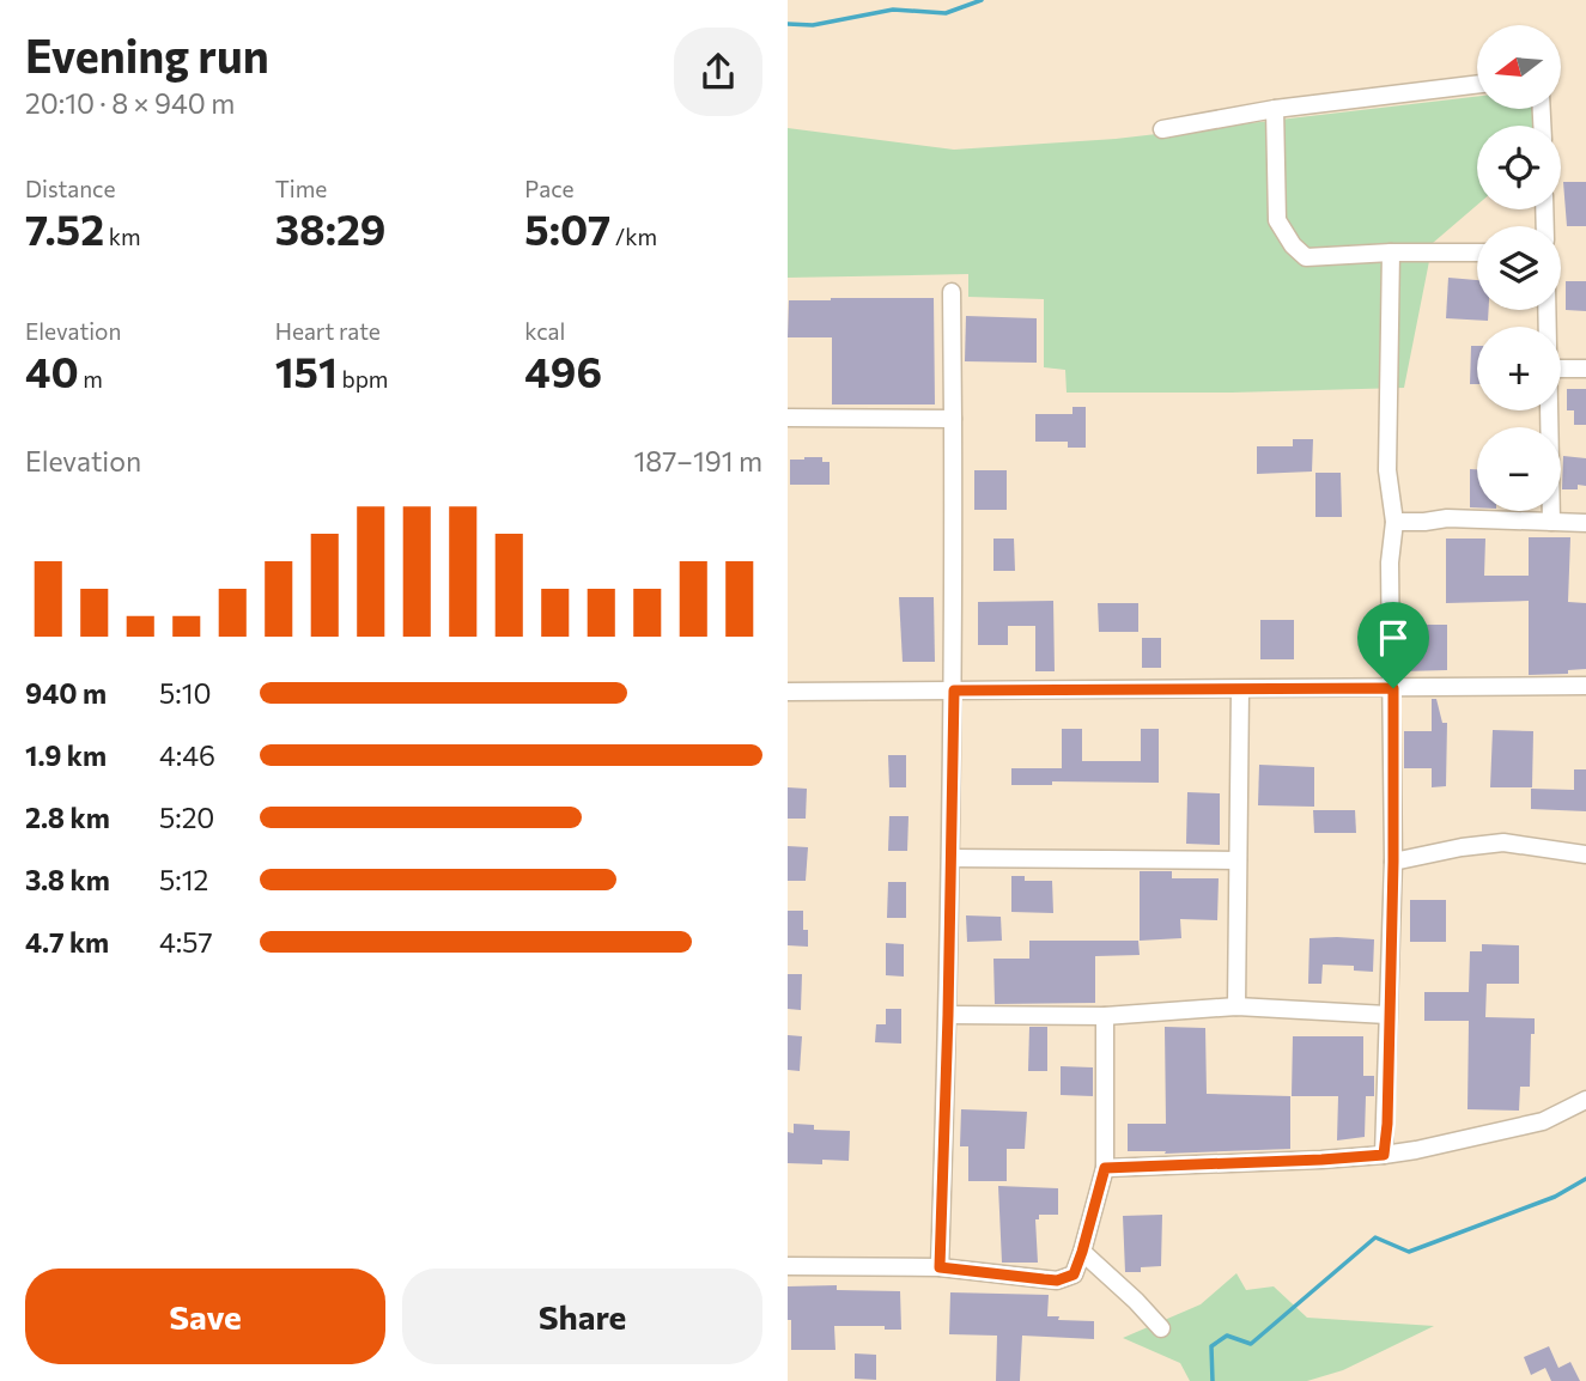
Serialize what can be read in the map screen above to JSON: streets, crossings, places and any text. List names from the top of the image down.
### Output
{
  "north": "left",
  "page": {
    "heading": ["Evening run", "20:10 · 8 × 940 m"],
    "map_buttons": ["+", "−"],
    "stats": [
      ["Distance", "7.52 km"],
      ["Time", "38:29"],
      ["Pace", "5:07 /km"],
      ["Elevation", "40 m"],
      ["Heart rate", "151 bpm"],
      ["kcal", "496"]
    ],
    "chart": ["Elevation", "187–191 m"],
    "list": [
      {
        "name": "940 m",
        "note": "5:10"
      },
      {
        "name": "1.9 km",
        "note": "4:46"
      },
      {
        "name": "2.8 km",
        "note": "5:20"
      },
      {
        "name": "3.8 km",
        "note": "5:12"
      },
      {
        "name": "4.7 km",
        "note": "4:57"
      }
    ],
    "buttons": ["Save", "Share"]
  }
}
